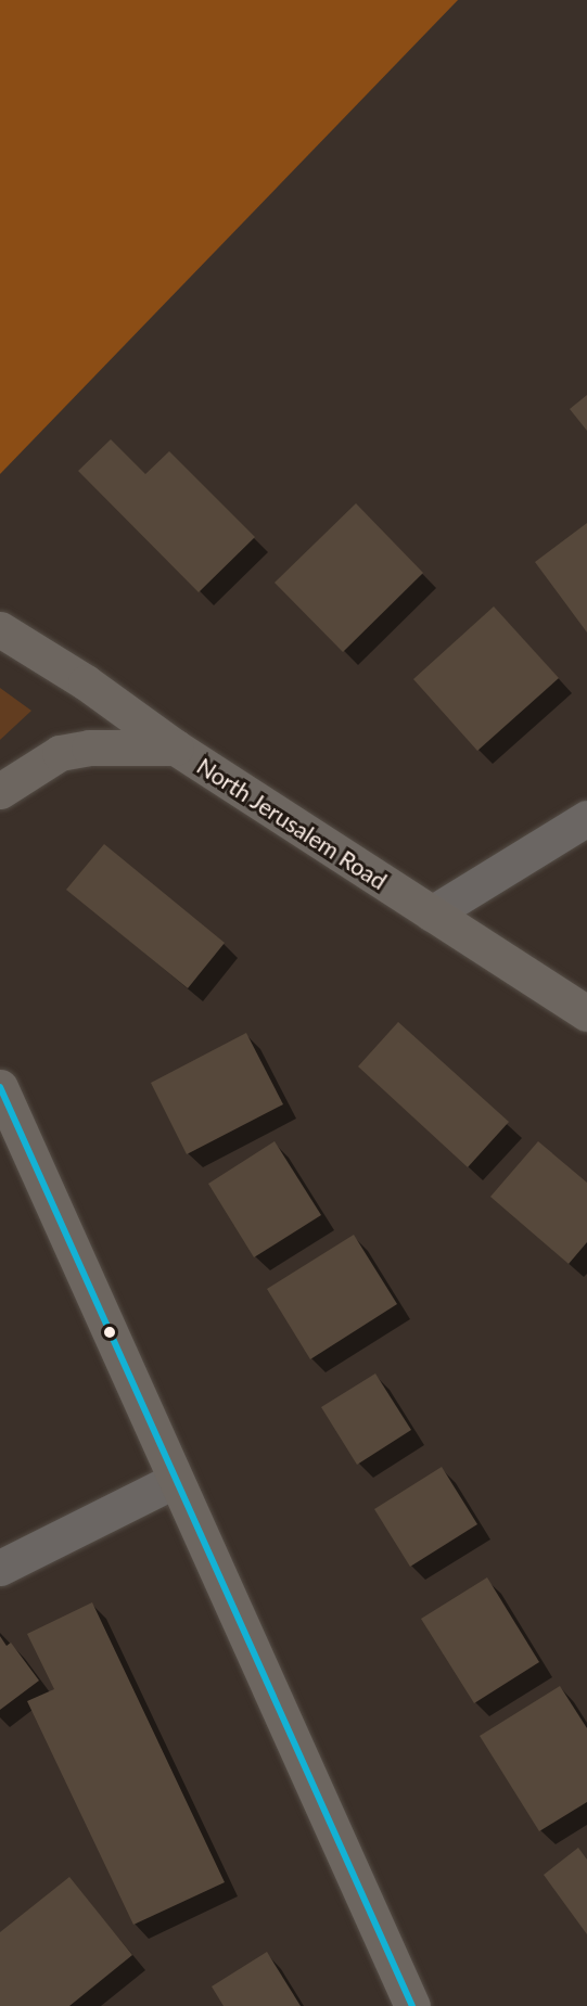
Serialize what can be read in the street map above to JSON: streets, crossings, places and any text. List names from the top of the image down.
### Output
{
  "streets": {
    "main road": ["North Jerusalem Road"]
  }
}
